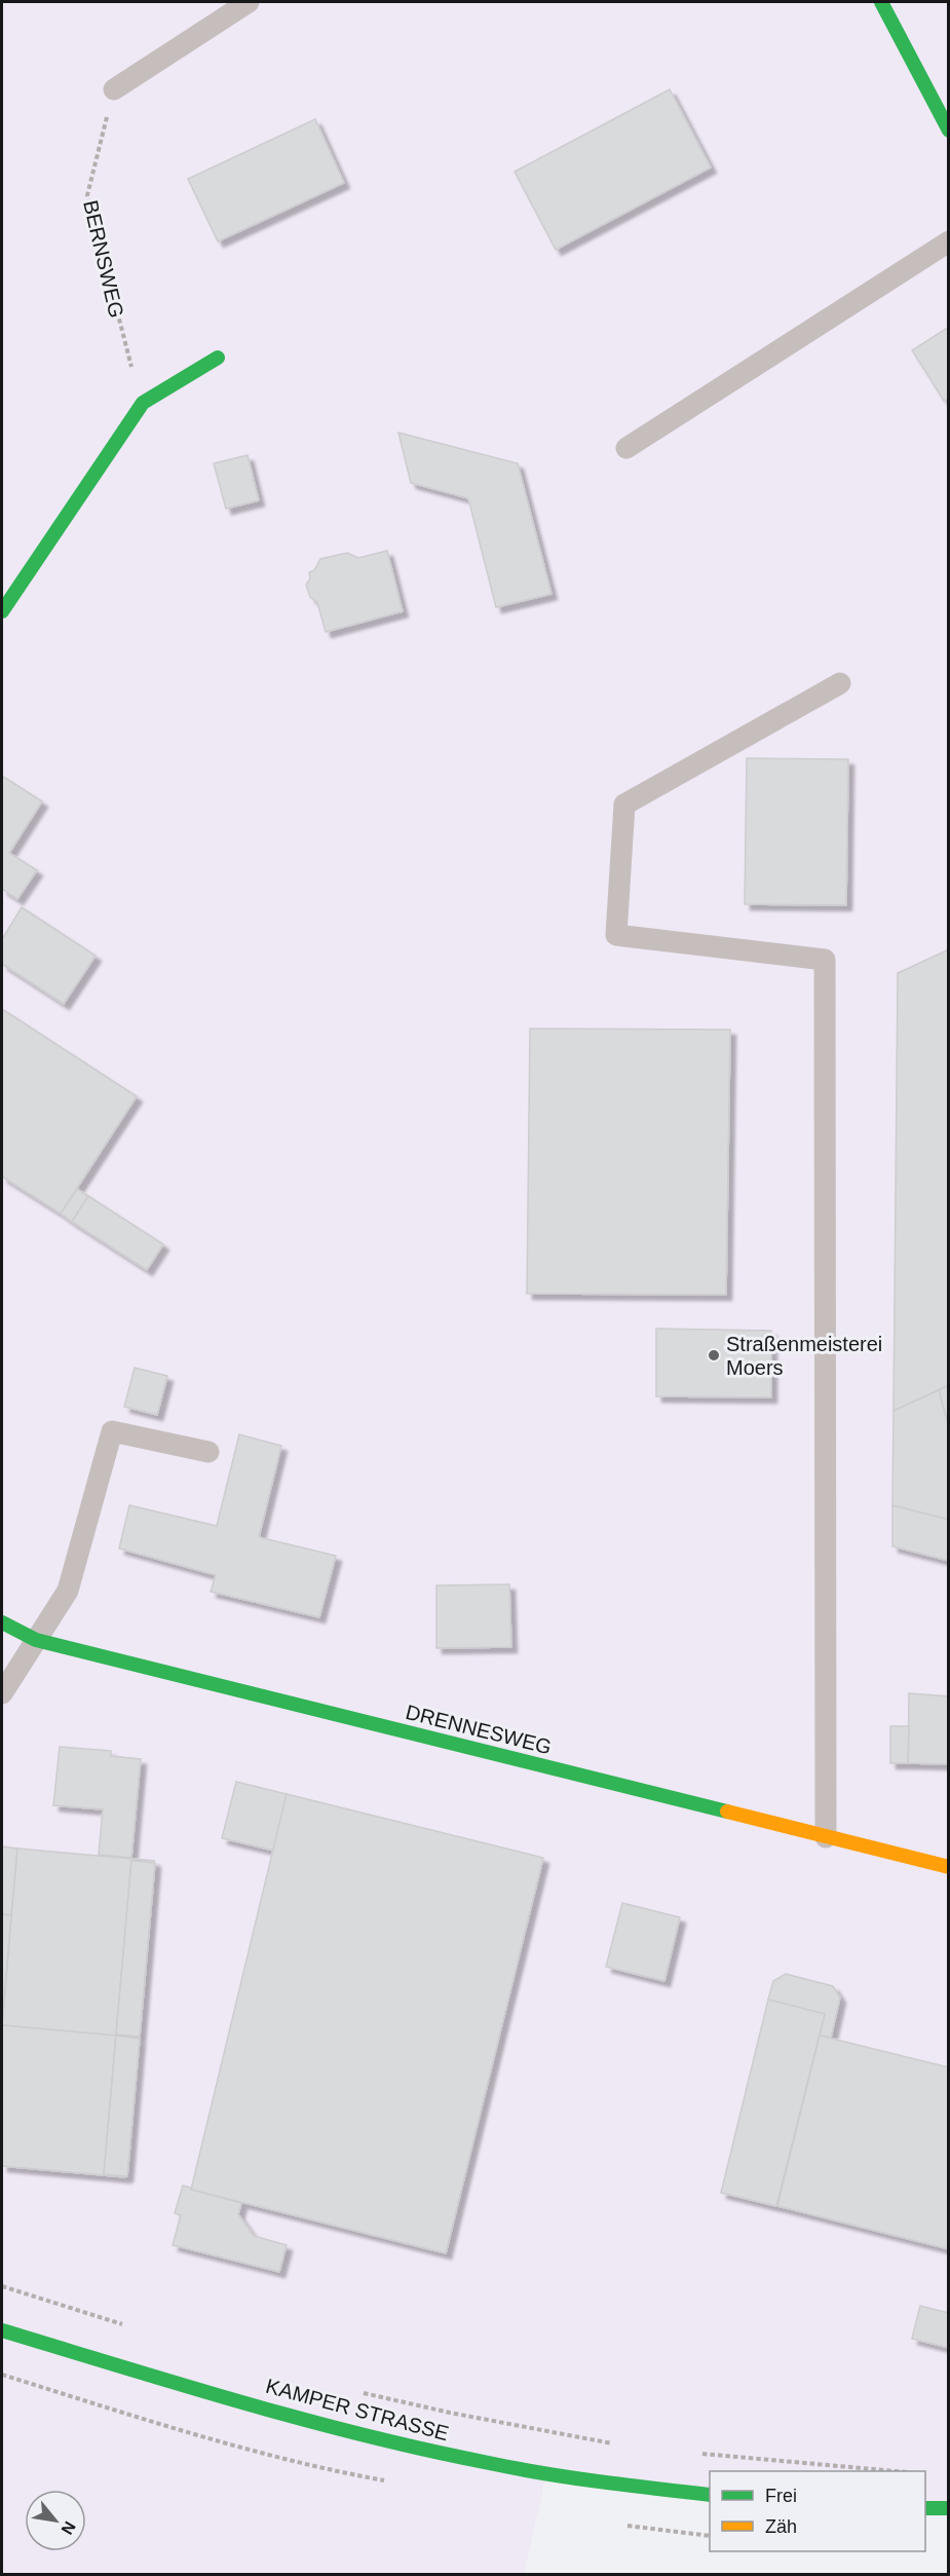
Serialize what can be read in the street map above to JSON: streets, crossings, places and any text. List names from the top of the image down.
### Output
{
  "streets": {
    "street": ["DRENNESWEG", "KAMPER STRASSE"],
    "path": ["BERNSWEG"]
  },
  "places": ["Straßenmeisterei Moers"],
  "legend": ["Frei", "Zäh"],
  "north": "bottom right"
}
